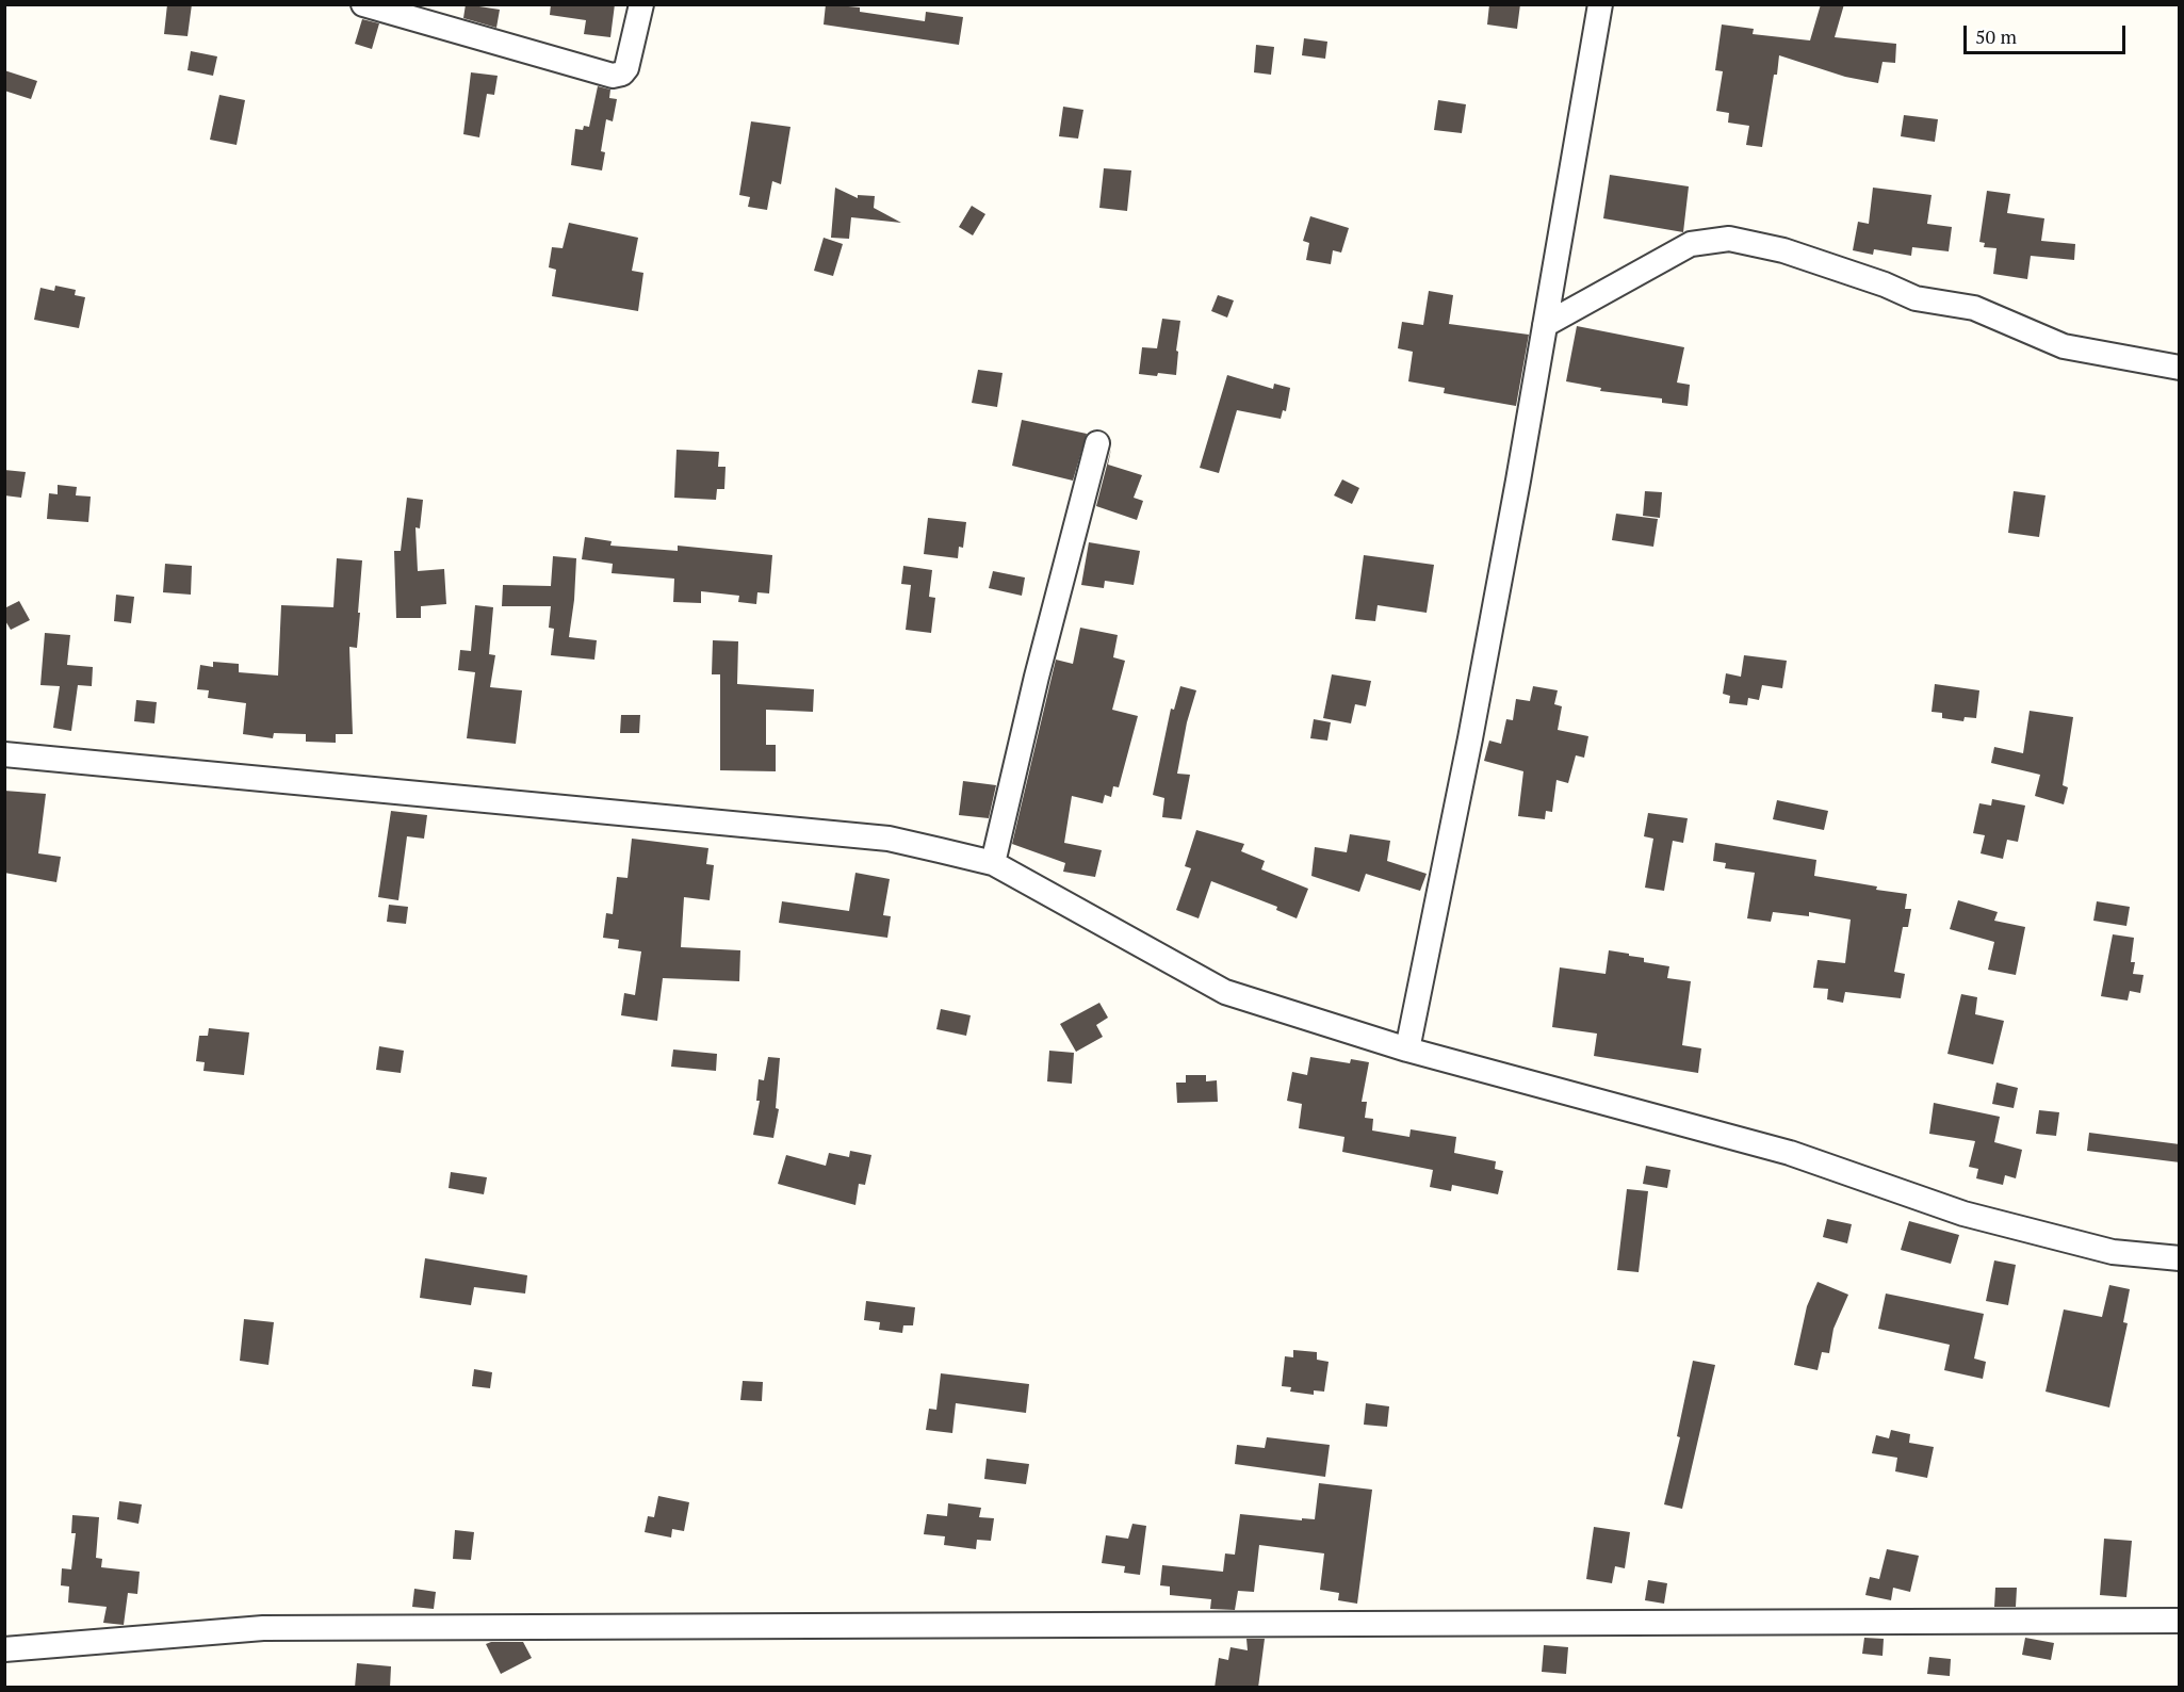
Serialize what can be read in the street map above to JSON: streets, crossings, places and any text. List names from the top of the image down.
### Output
{
  "scale_bar": "50 m"
}
